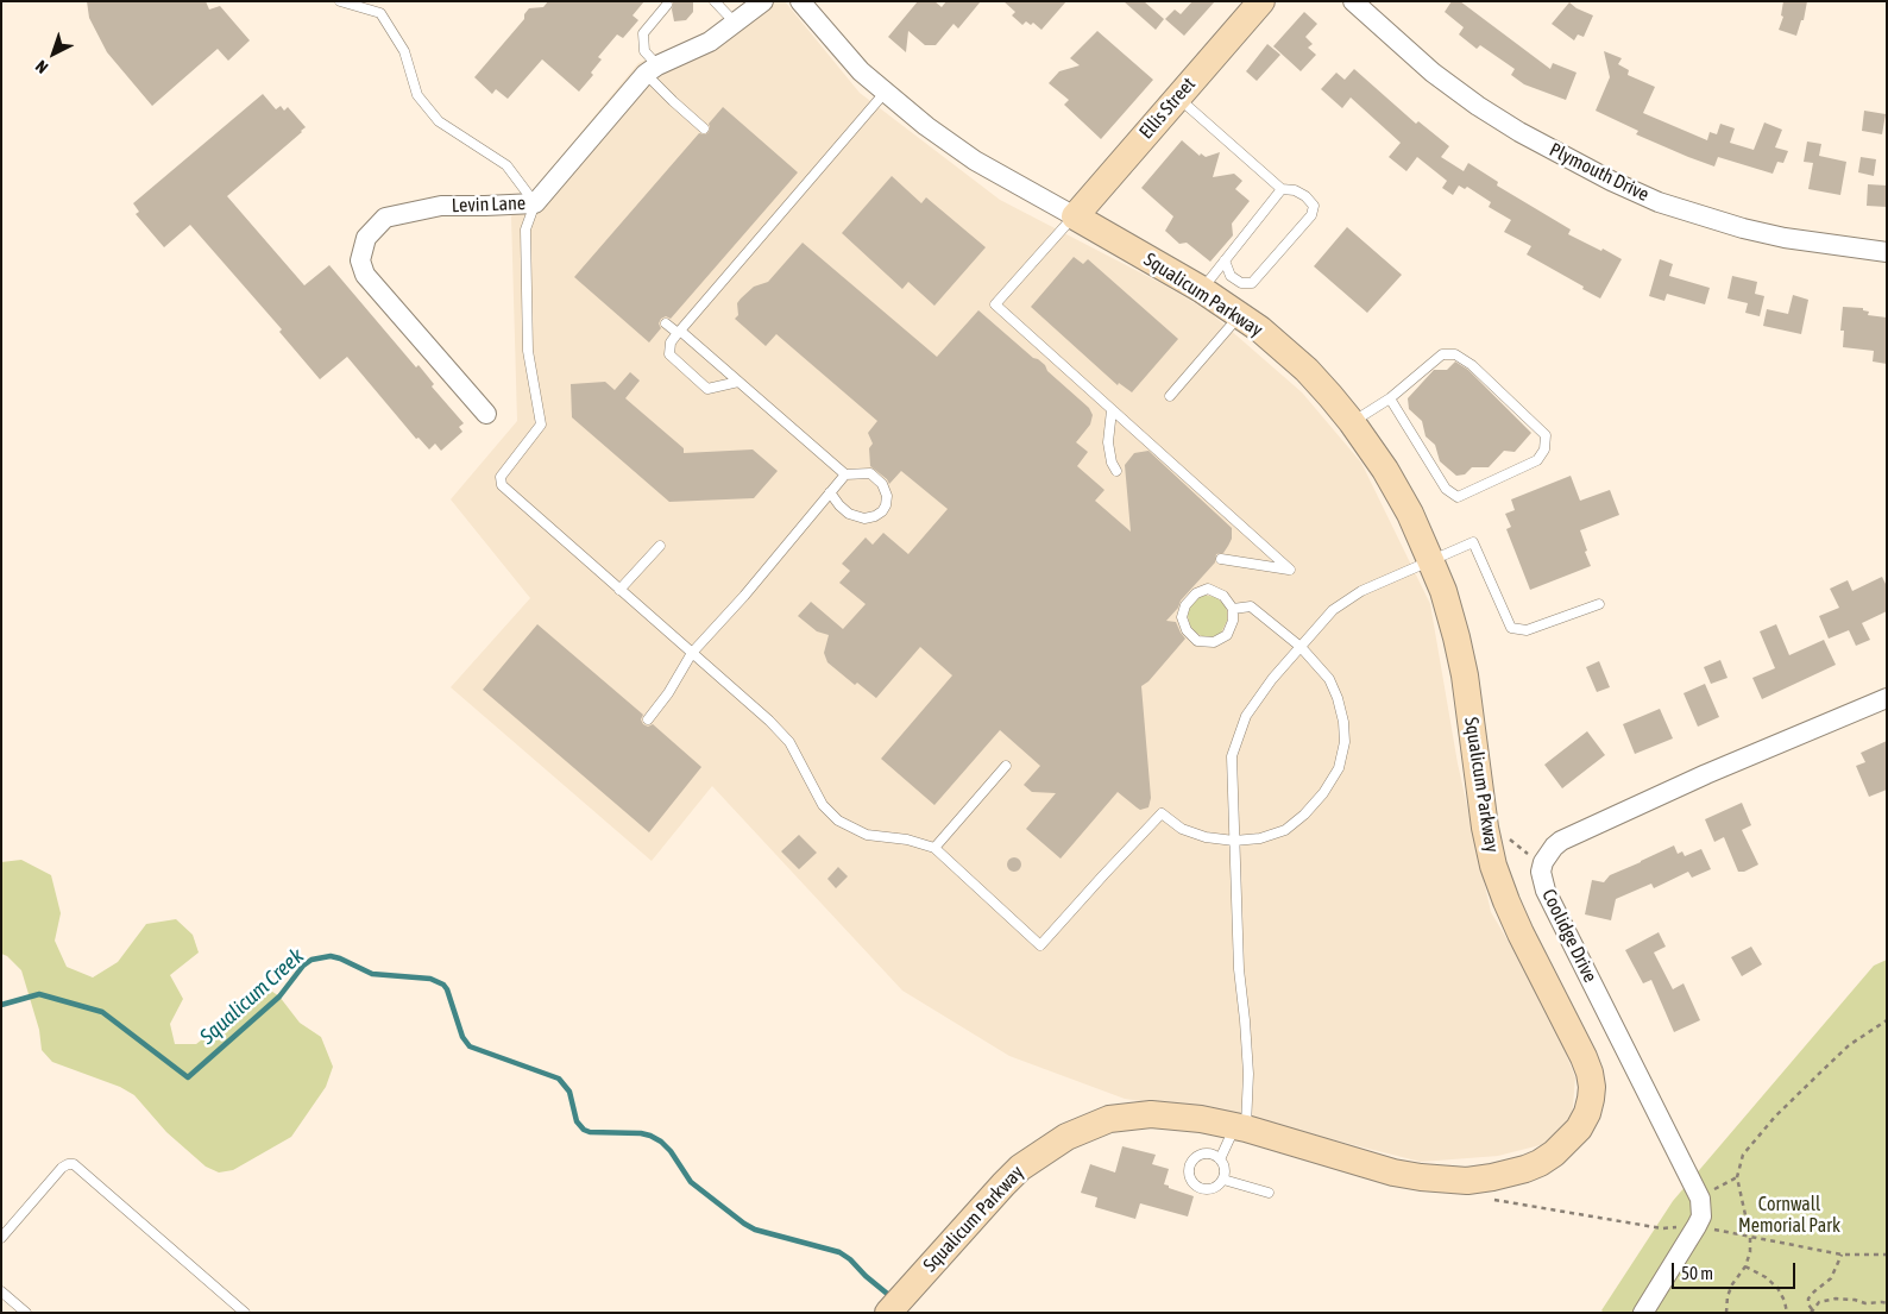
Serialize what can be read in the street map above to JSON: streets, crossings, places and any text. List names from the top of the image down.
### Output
{
  "streets": {
    "street": [
      "Ellis Street",
      "Plymouth Drive",
      "Levin Lane",
      "Squalicum Parkway",
      "Coolidge Drive"
    ]
  },
  "crossings": [
    ["Ellis Street", "Squalicum Parkway"]
  ],
  "water": ["Squalicum Creek"],
  "parks": ["Cornwall Memorial Park"],
  "scale_bar": "50 m",
  "north": "bottom left"
}
